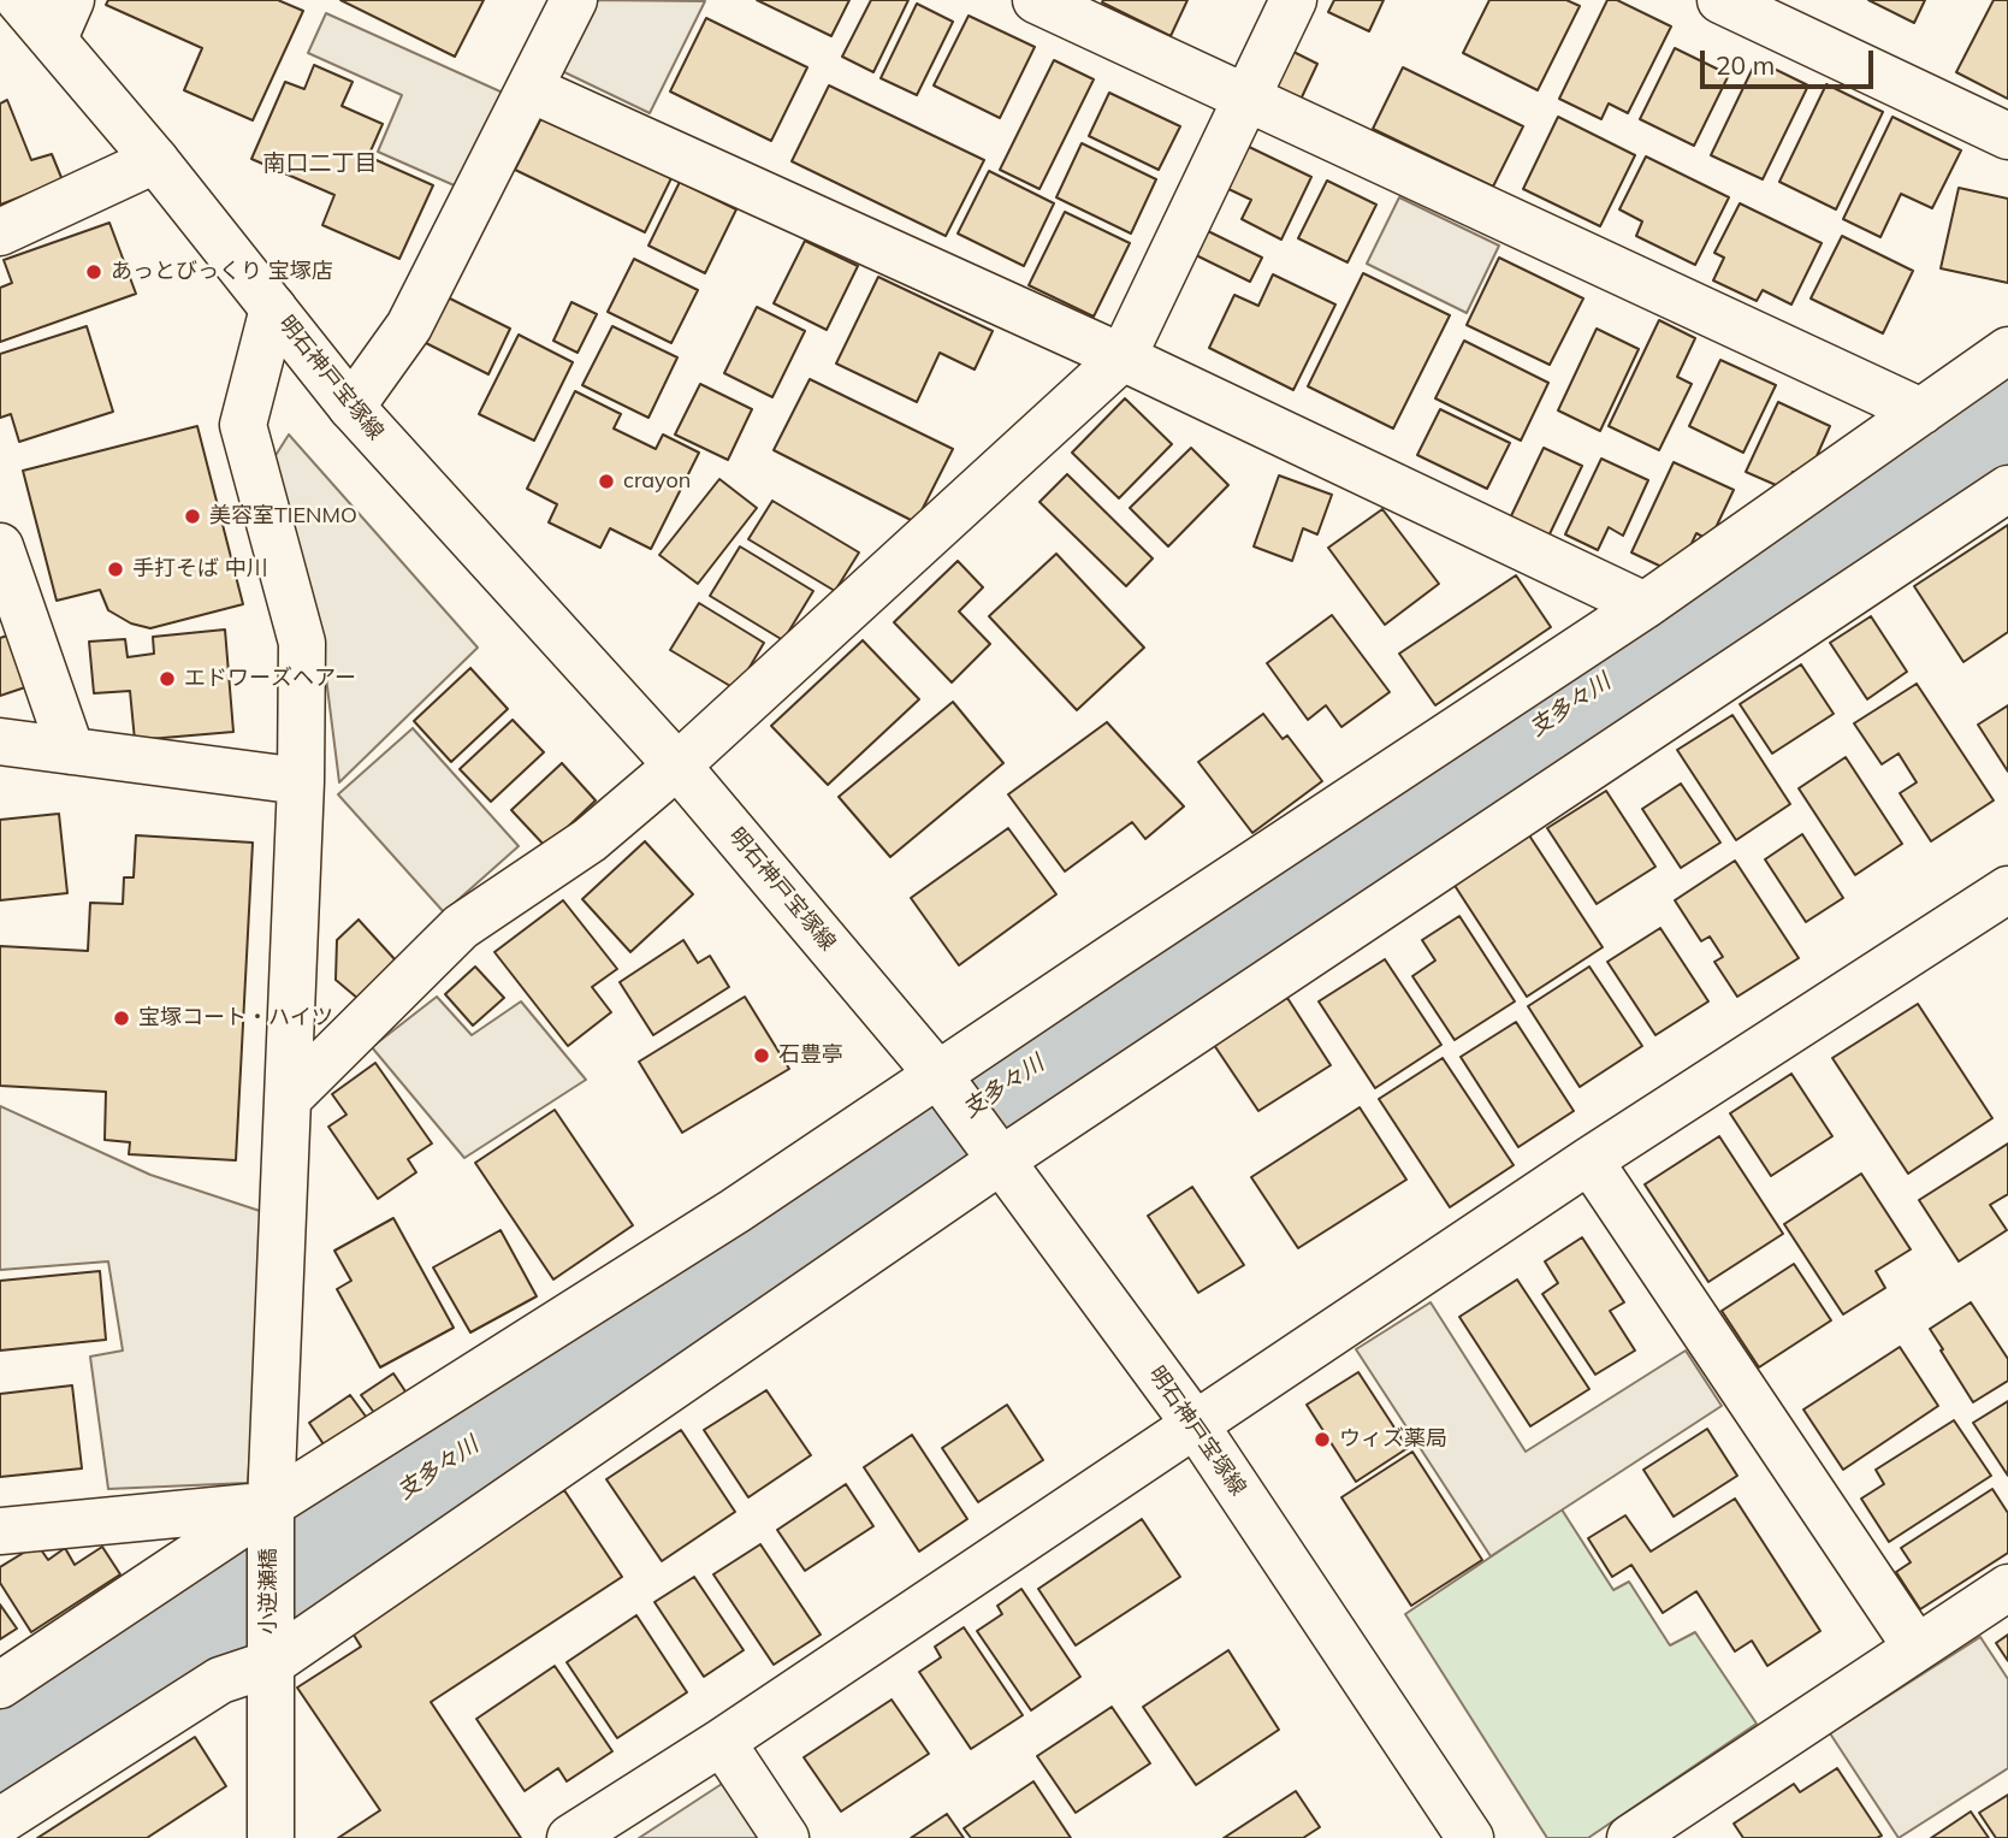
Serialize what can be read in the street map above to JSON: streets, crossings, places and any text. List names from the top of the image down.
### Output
{
  "streets": {
    "street": ["明石神戸宝塚線", "小逆瀬橋"]
  },
  "crossings": [
    ["明石神戸宝塚線", "小逆瀬橋"]
  ],
  "districts": ["南口二丁目"],
  "water": ["支多々川"],
  "places": [
    "あっとびっくり 宝塚店",
    "crayon",
    "美容室TIENMO",
    "手打そば 中川",
    "エドワーズヘアー",
    "宝塚コート・ハイツ",
    "石豊亭",
    "ウィズ薬局"
  ],
  "scale_bar": "20 m"
}
